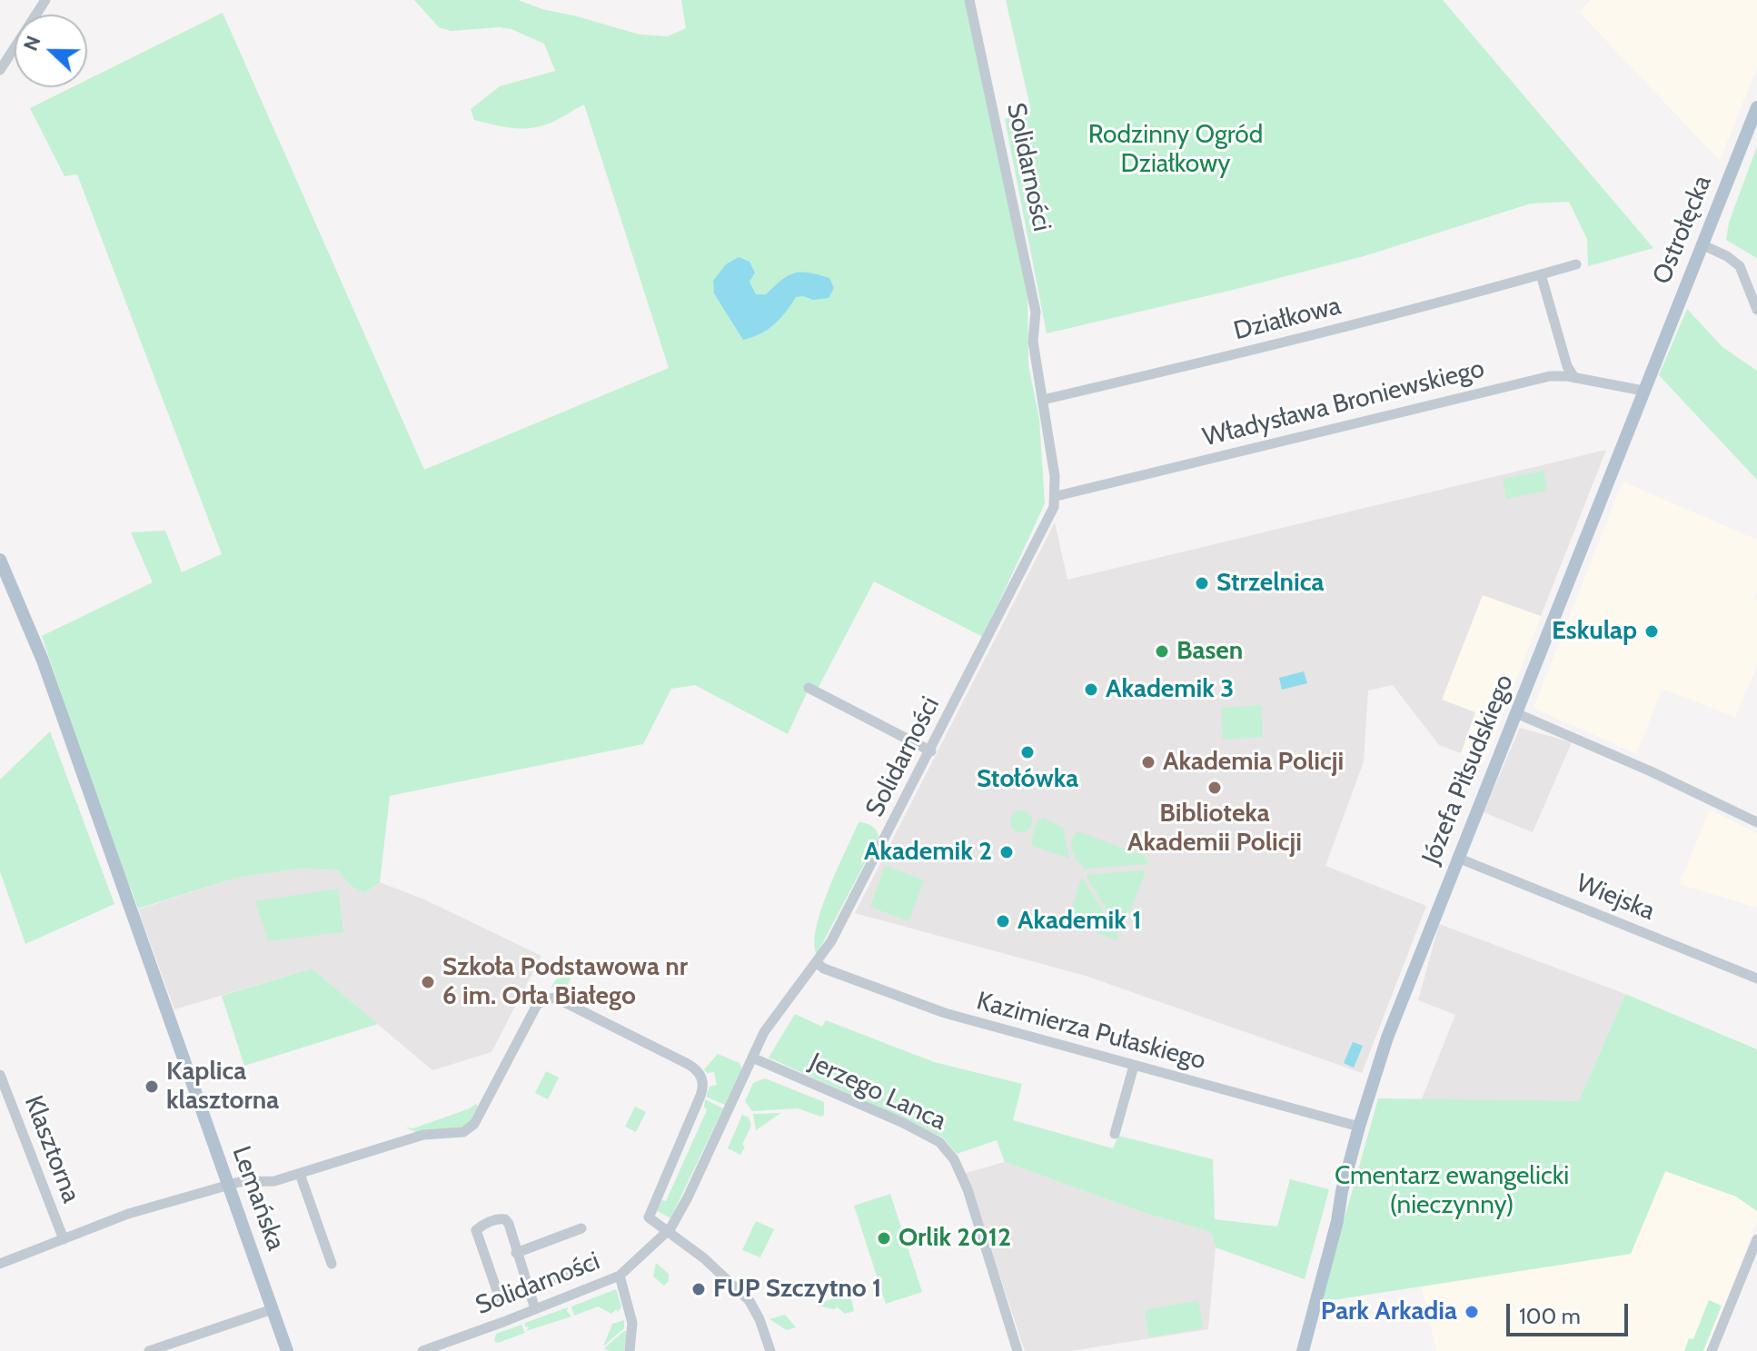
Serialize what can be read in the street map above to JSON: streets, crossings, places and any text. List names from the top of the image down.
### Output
{
  "streets": {
    "main road": ["Ostrołęcka", "Józefa Piłsudskiego", "Lemańska"],
    "street": [
      "Solidarności",
      "Działkowa",
      "Władysława Broniewskiego",
      "Wiejska",
      "Kazimierza Pułaskiego",
      "Jerzego Lanca",
      "Klasztorna"
    ]
  },
  "crossings": [
    ["Solidarności", "Działkowa"],
    ["Solidarności", "Władysława Broniewskiego"],
    ["Solidarności", "Kazimierza Pułaskiego"],
    ["Solidarności", "Jerzego Lanca"],
    ["Ostrołęcka", "Józefa Piłsudskiego"],
    ["Władysława Broniewskiego", "Józefa Piłsudskiego"],
    ["Józefa Piłsudskiego", "Wiejska"],
    ["Józefa Piłsudskiego", "Kazimierza Pułaskiego"]
  ],
  "parks": ["Rodzinny Ogród Działkowy", "Cmentarz ewangelicki (nieczynny)"],
  "places": [
    "Strzelnica",
    "Eskulap",
    "Basen",
    "Akademik 3",
    "Stołówka",
    "Akademia Policji",
    "Biblioteka Akademii Policji",
    "Akademik 2",
    "Akademik 1",
    "Szkoła Podstawowa nr 6 im. Orła Białego",
    "Kaplica klasztorna",
    "Orlik 2012",
    "FUP Szczytno 1",
    "Park Arkadia"
  ],
  "scale_bar": "100 m",
  "north": "left"
}
